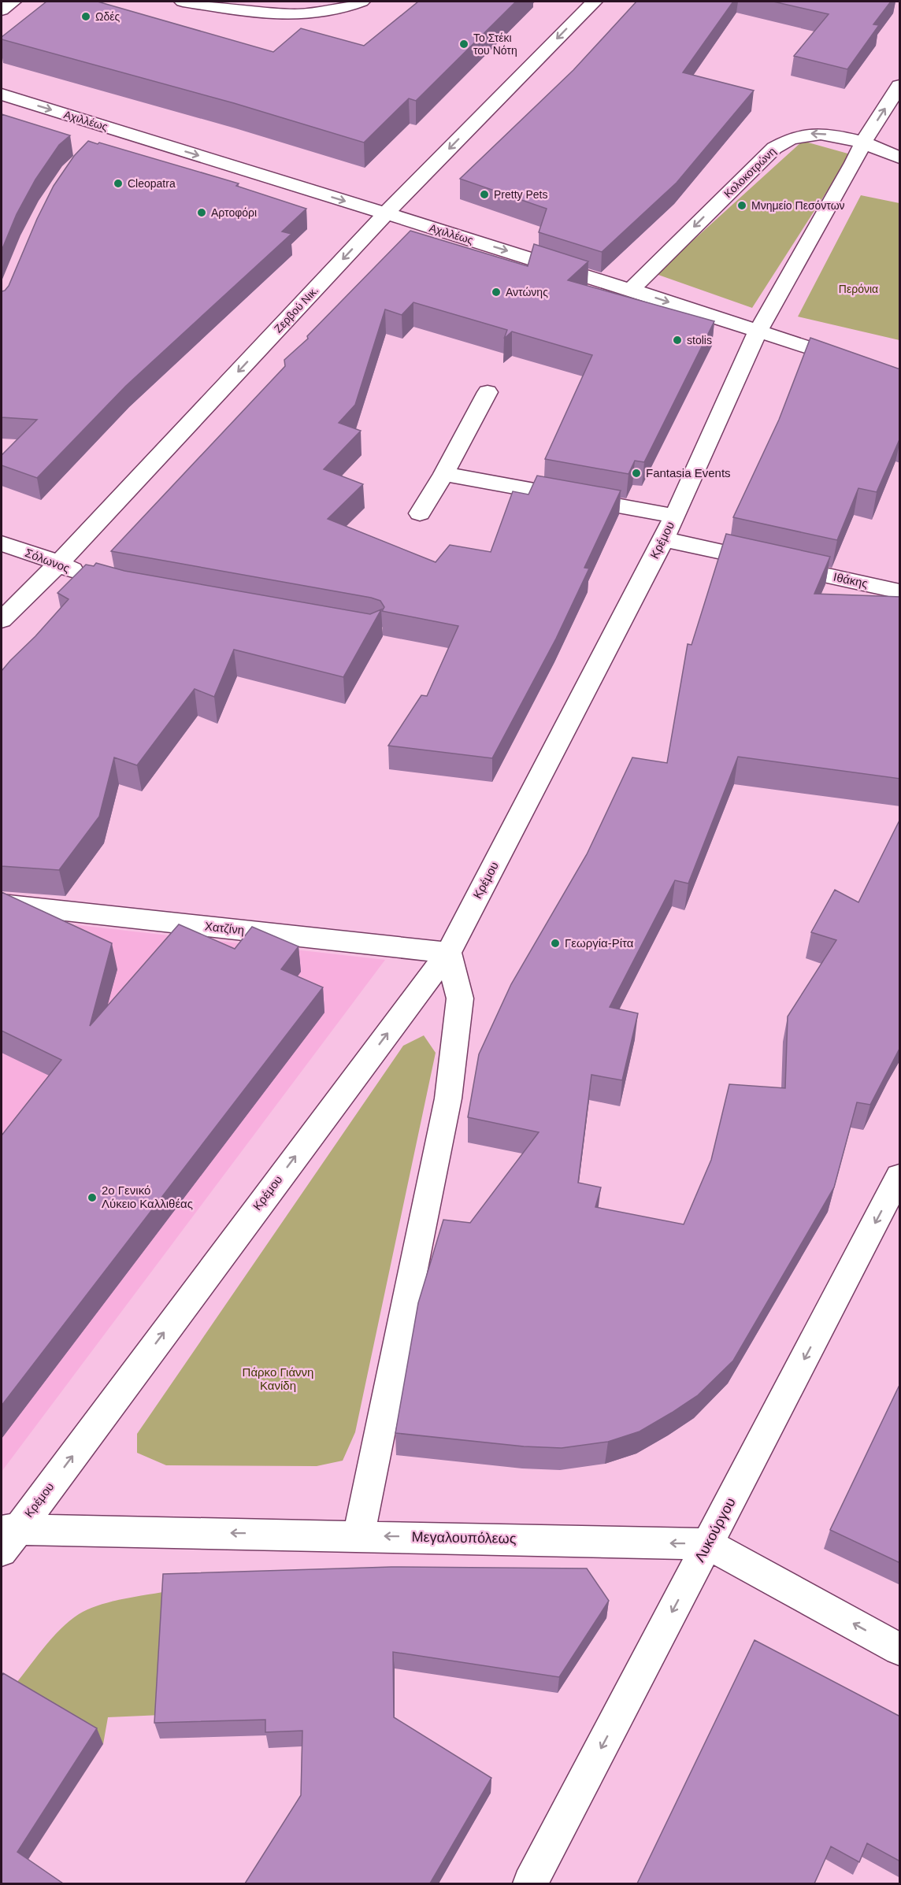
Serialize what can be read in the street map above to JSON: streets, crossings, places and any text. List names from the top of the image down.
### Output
{
  "streets": {
    "street": [
      "Αχιλλέως",
      "Κολοκοτρώνη",
      "Ζερβού Νικ.",
      "Κρέμου",
      "Σόλωνος",
      "Ιθάκης",
      "Χατζίνη",
      "Λυκούργου",
      "Μεγαλουπόλεως"
    ]
  },
  "crossings": [
    ["Αχιλλέως", "Κολοκοτρώνη"],
    ["Αχιλλέως", "Ζερβού Νικ."],
    ["Αχιλλέως", "Κρέμου"],
    ["Κολοκοτρώνη", "Κρέμου"],
    ["Ζερβού Νικ.", "Σόλωνος"],
    ["Κρέμου", "Ιθάκης"],
    ["Κρέμου", "Χατζίνη"],
    ["Κρέμου", "Μεγαλουπόλεως"],
    ["Λυκούργου", "Μεγαλουπόλεως"]
  ],
  "one_way": [
    "Κολοκοτρώνη",
    "Ζερβού Νικ.",
    "Κρέμου",
    "Λυκούργου",
    "Μεγαλουπόλεως"
  ],
  "parks": ["Περόνια", "Πάρκο Γιάννη Κανίδη"],
  "places": [
    "Ωδές",
    "Το Στέκι του Νότη",
    "Cleopatra",
    "Pretty Pets",
    "Μνημείο Πεσόντων",
    "Αρτοφόρι",
    "Αντώνης",
    "stolis",
    "Fantasia Events",
    "Γεωργία-Ρίτα",
    "2ο Γενικό Λύκειο Καλλιθέας"
  ]
}
